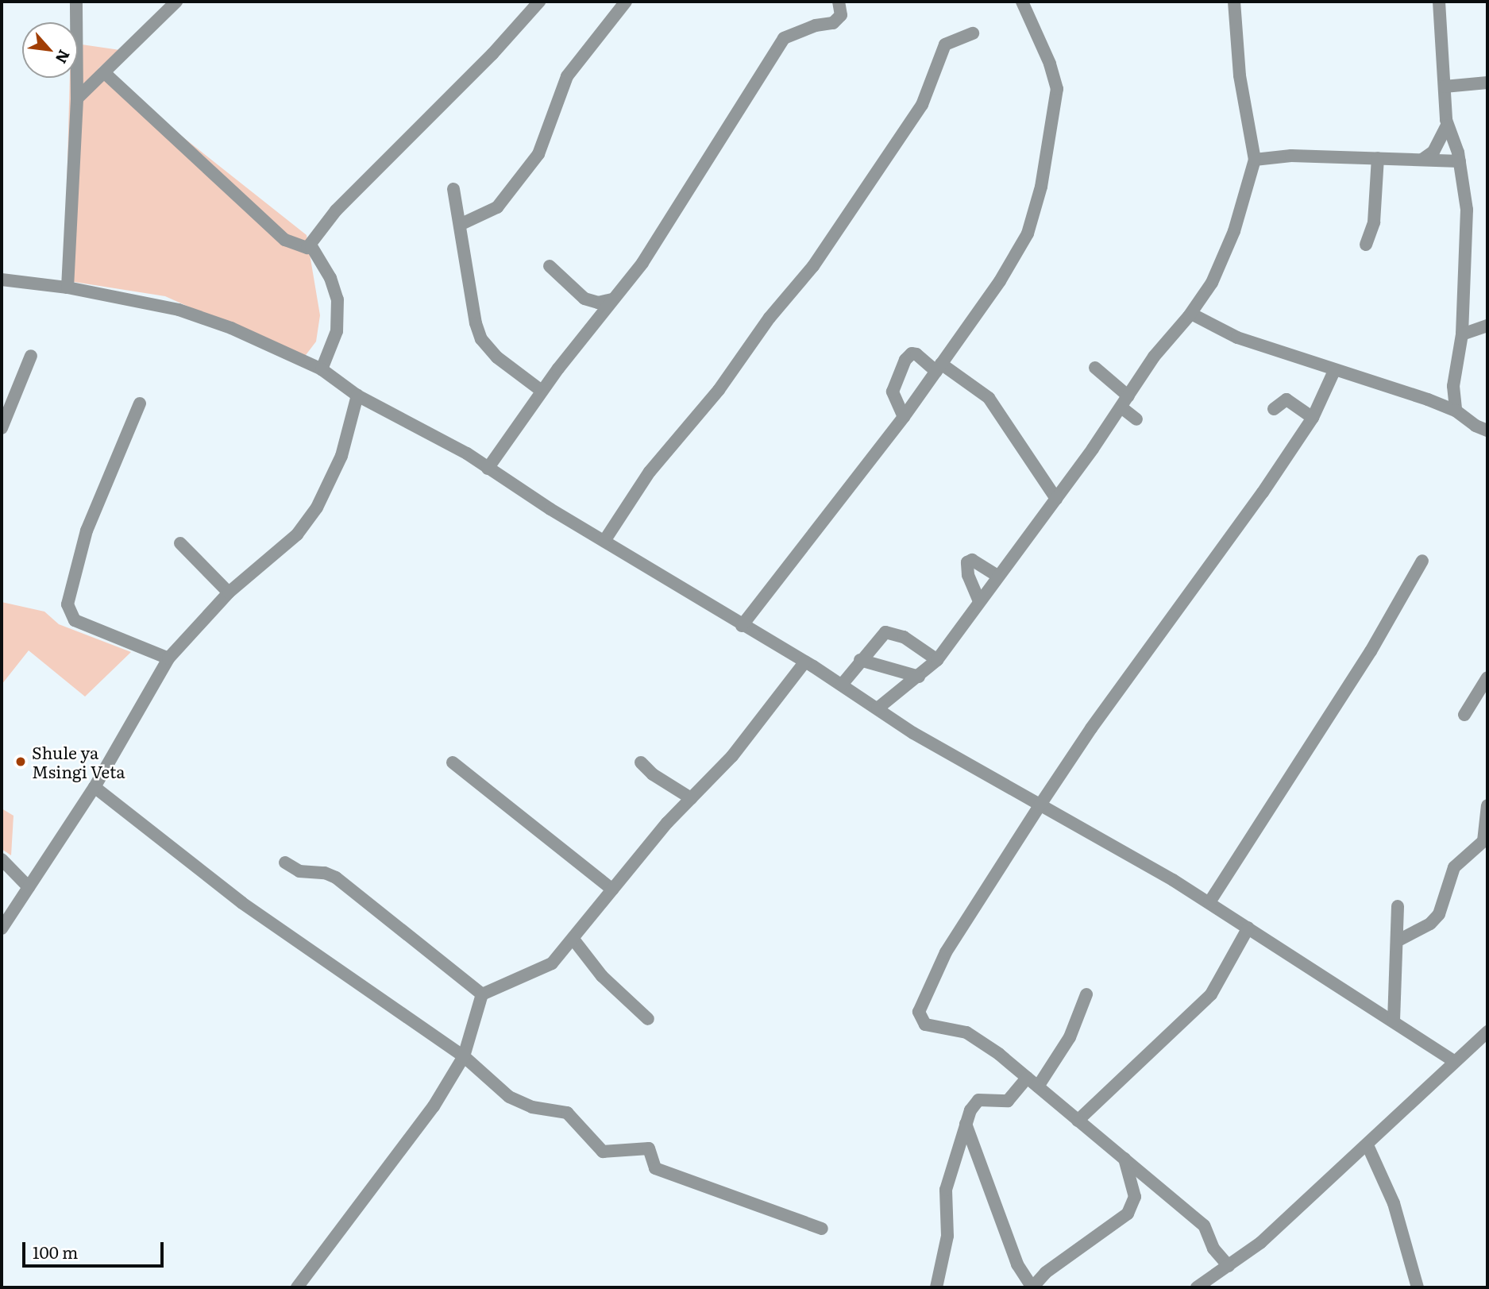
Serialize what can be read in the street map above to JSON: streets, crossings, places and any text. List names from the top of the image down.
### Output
{
  "places": ["Shule ya Msingi Veta"],
  "scale_bar": "100 m",
  "north": "bottom right"
}
